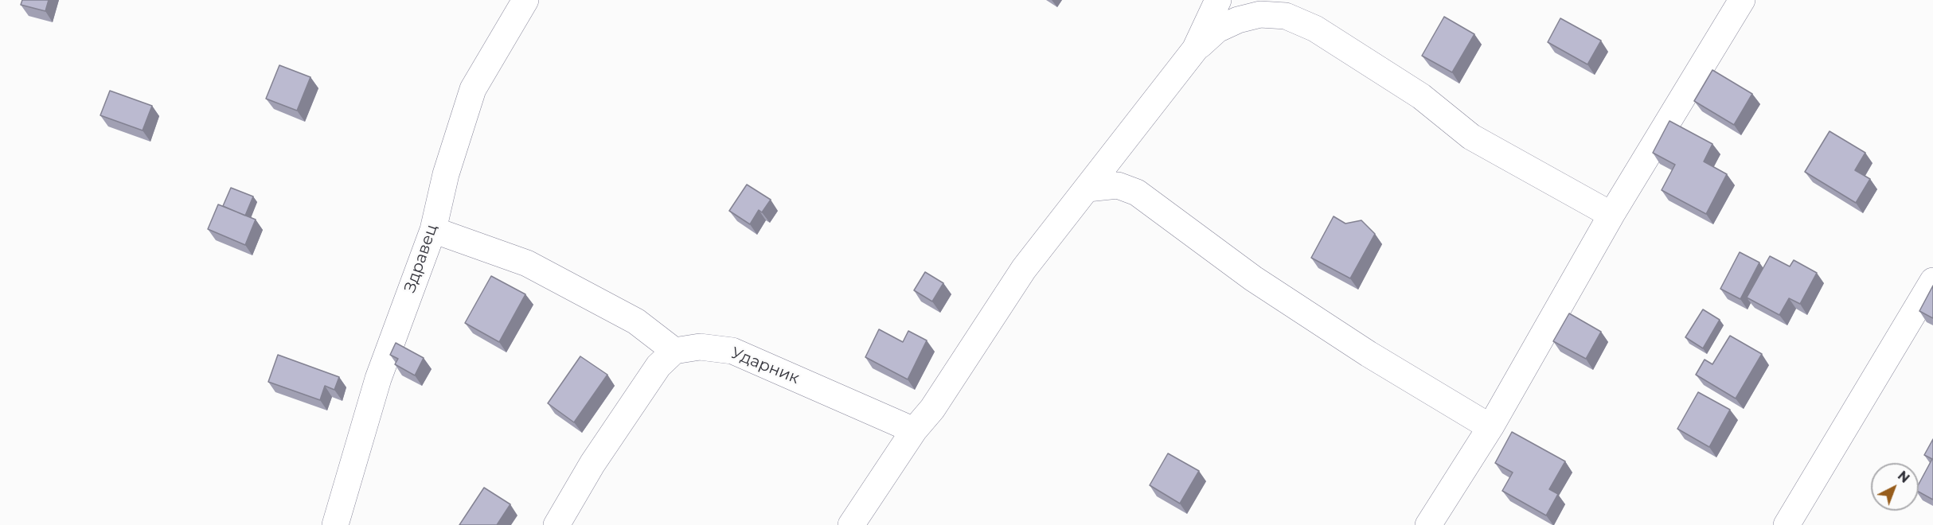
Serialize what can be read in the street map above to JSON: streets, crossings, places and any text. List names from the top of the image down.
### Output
{
  "streets": {
    "street": ["Здравец", "Ударник"]
  },
  "north": "top right"
}
